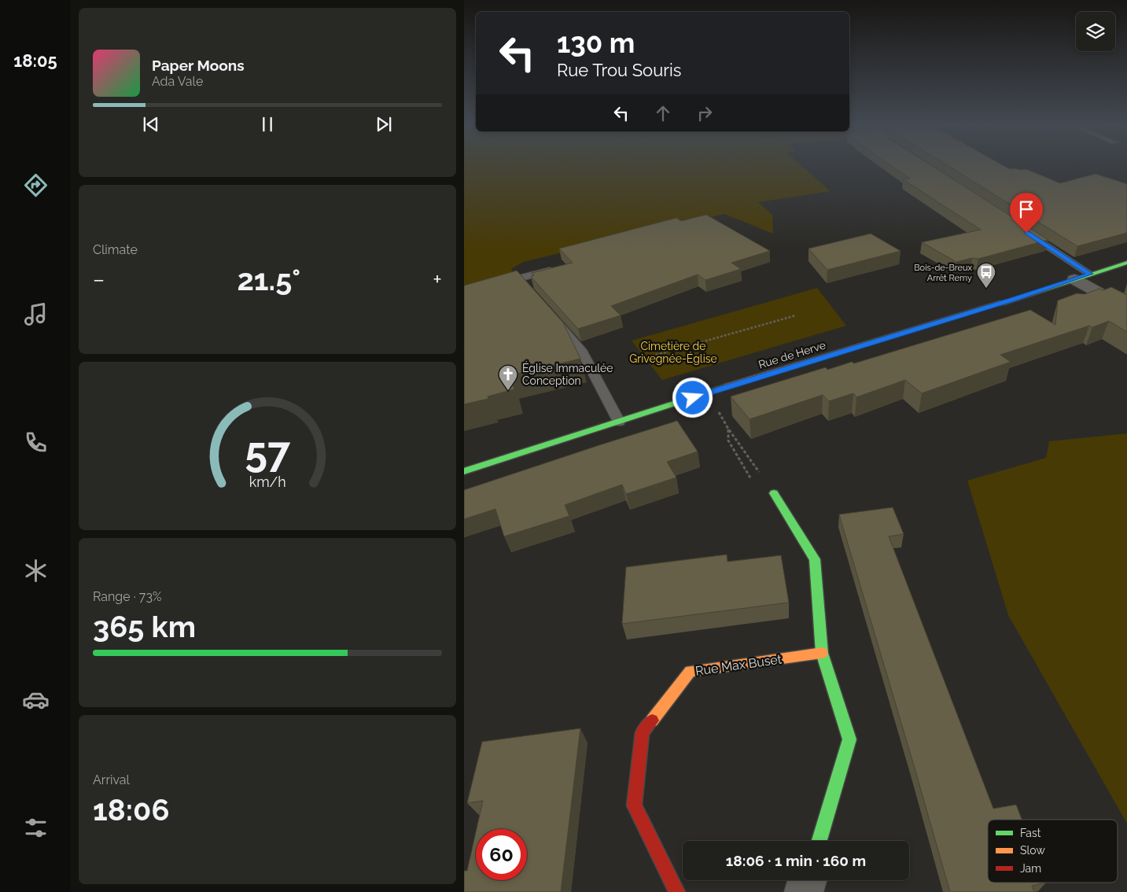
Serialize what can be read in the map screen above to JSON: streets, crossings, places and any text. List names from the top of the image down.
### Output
{
  "streets": {
    "main road": ["Rue de Herve", "Rue Max Buset"]
  },
  "parks": ["Cimetière de Grivegnée-Église"],
  "places": {
    "bus stop": ["Bois-de-Breux Arrêt Remy"],
    "church": ["Église Immaculée Conception"]
  },
  "legend": ["Fast", "Slow", "Jam"],
  "page": {
    "tabs": "18:05",
    "turn": ["130 m", "Rue Trou Souris"],
    "song": ["Paper Moons", "Ada Vale"],
    "tile": [
      "Climate",
      ["Range · 73%", "365 km"],
      ["Arrival", "18:06"]
    ],
    "heat": ["−", "21.5°", "+"],
    "limit": "60",
    "trip": "18:06 · 1 min · 160 m",
    "gauge": ["57", "km/h"]
  }
}
